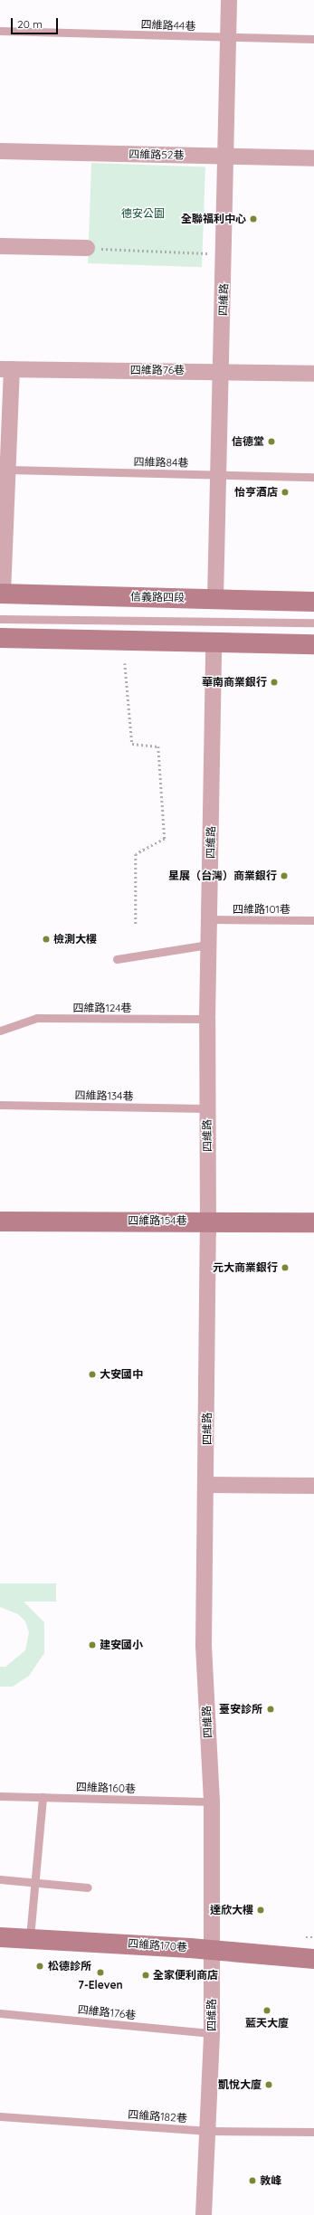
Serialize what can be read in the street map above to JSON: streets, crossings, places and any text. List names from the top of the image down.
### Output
{
  "streets": {
    "street": [
      "四維路52巷",
      "四維路",
      "四維路76巷",
      "信義路四段",
      "四維路154巷",
      "四維路170巷"
    ],
    "lane": [
      "四維路44巷",
      "四維路84巷",
      "四維路101巷",
      "四維路124巷",
      "四維路134巷",
      "四維路160巷",
      "四維路176巷",
      "四維路182巷"
    ]
  },
  "crossings": [
    ["四維路44巷", "四維路"],
    ["四維路52巷", "四維路"],
    ["四維路", "四維路76巷"],
    ["四維路", "四維路84巷"],
    ["四維路", "信義路四段"],
    ["四維路", "四維路101巷"],
    ["四維路", "四維路124巷"],
    ["四維路", "四維路134巷"],
    ["四維路", "四維路154巷"],
    ["四維路", "四維路160巷"],
    ["四維路", "四維路170巷"],
    ["四維路", "四維路176巷"],
    ["四維路", "四維路182巷"]
  ],
  "parks": ["德安公園"],
  "places": [
    "全聯福利中心",
    "信德堂",
    "怡亨酒店",
    "華南商業銀行",
    "星展（台灣）商業銀行",
    "檢測大樓",
    "元大商業銀行",
    "大安國中",
    "建安國小",
    "臺安診所",
    "達欣大樓",
    "松德診所",
    "7-Eleven",
    "全家便利商店",
    "藍天大廈",
    "凱悅大廈",
    "敦峰"
  ],
  "scale_bar": "20 m"
}
